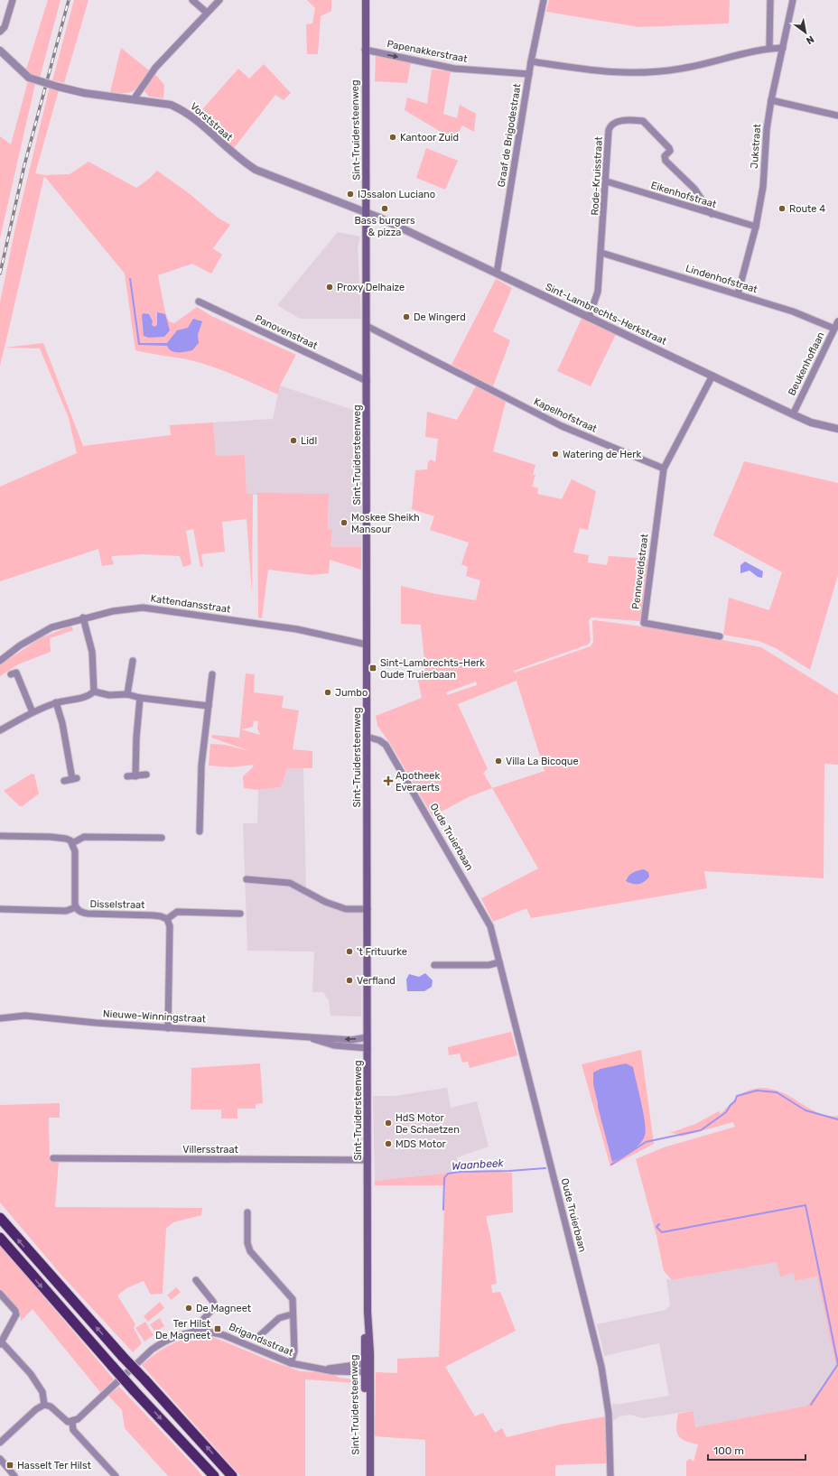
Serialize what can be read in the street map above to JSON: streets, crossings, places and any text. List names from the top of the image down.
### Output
{
  "streets": {
    "main road": ["Sint-Truidersteenweg"],
    "street": [
      "Papenakkerstraat",
      "Vorststraat",
      "Graaf de Brigodestraat",
      "Jukstraat",
      "Rode-Kruisstraat",
      "Eikenhofstraat",
      "Lindenhofstraat",
      "Sint-Lambrechts-Herkstraat",
      "Panovenstraat",
      "Beukenhoflaan",
      "Kapelhofstraat",
      "Penneveldstraat",
      "Kattendansstraat",
      "Oude Truierbaan",
      "Disselstraat",
      "Nieuwe-Winningstraat",
      "Villersstraat",
      "Brigandsstraat"
    ]
  },
  "crossings": [
    ["Papenakkerstraat", "Sint-Truidersteenweg"],
    ["Papenakkerstraat", "Graaf de Brigodestraat"],
    ["Vorststraat", "Sint-Truidersteenweg"],
    ["Vorststraat", "Sint-Lambrechts-Herkstraat"],
    ["Sint-Truidersteenweg", "Sint-Lambrechts-Herkstraat"],
    ["Sint-Truidersteenweg", "Panovenstraat"],
    ["Sint-Truidersteenweg", "Kapelhofstraat"],
    ["Sint-Truidersteenweg", "Kattendansstraat"],
    ["Sint-Truidersteenweg", "Oude Truierbaan"],
    ["Sint-Truidersteenweg", "Nieuwe-Winningstraat"],
    ["Sint-Truidersteenweg", "Villersstraat"],
    ["Sint-Truidersteenweg", "Brigandsstraat"],
    ["Graaf de Brigodestraat", "Sint-Lambrechts-Herkstraat"],
    ["Jukstraat", "Eikenhofstraat"],
    ["Jukstraat", "Lindenhofstraat"],
    ["Rode-Kruisstraat", "Eikenhofstraat"],
    ["Rode-Kruisstraat", "Lindenhofstraat"],
    ["Rode-Kruisstraat", "Sint-Lambrechts-Herkstraat"],
    ["Lindenhofstraat", "Beukenhoflaan"],
    ["Sint-Lambrechts-Herkstraat", "Beukenhoflaan"],
    ["Kapelhofstraat", "Penneveldstraat"]
  ],
  "one_way": ["Papenakkerstraat"],
  "water": ["Waanbeek"],
  "places": {
    "other": [
      "Kantoor Zuid",
      "IJssalon Luciano",
      "Bass burgers & pizza",
      "Route 4",
      "Proxy Delhaize",
      "De Wingerd",
      "Lidl",
      "Watering de Herk",
      "Moskee Sheikh Mansour",
      "Jumbo",
      "Villa La Bicoque",
      "'t Frituurke",
      "Verfland",
      "HdS Motor De Schaetzen",
      "MDS Motor",
      "De Magneet"
    ],
    "transit": ["Sint-Lambrechts-Herk Oude Truierbaan", "Ter Hilst De Magneet", "Hasselt Ter Hilst"],
    "health": ["Apotheek Everaerts"]
  },
  "scale_bar": "100 m",
  "north": "bottom right"
}
